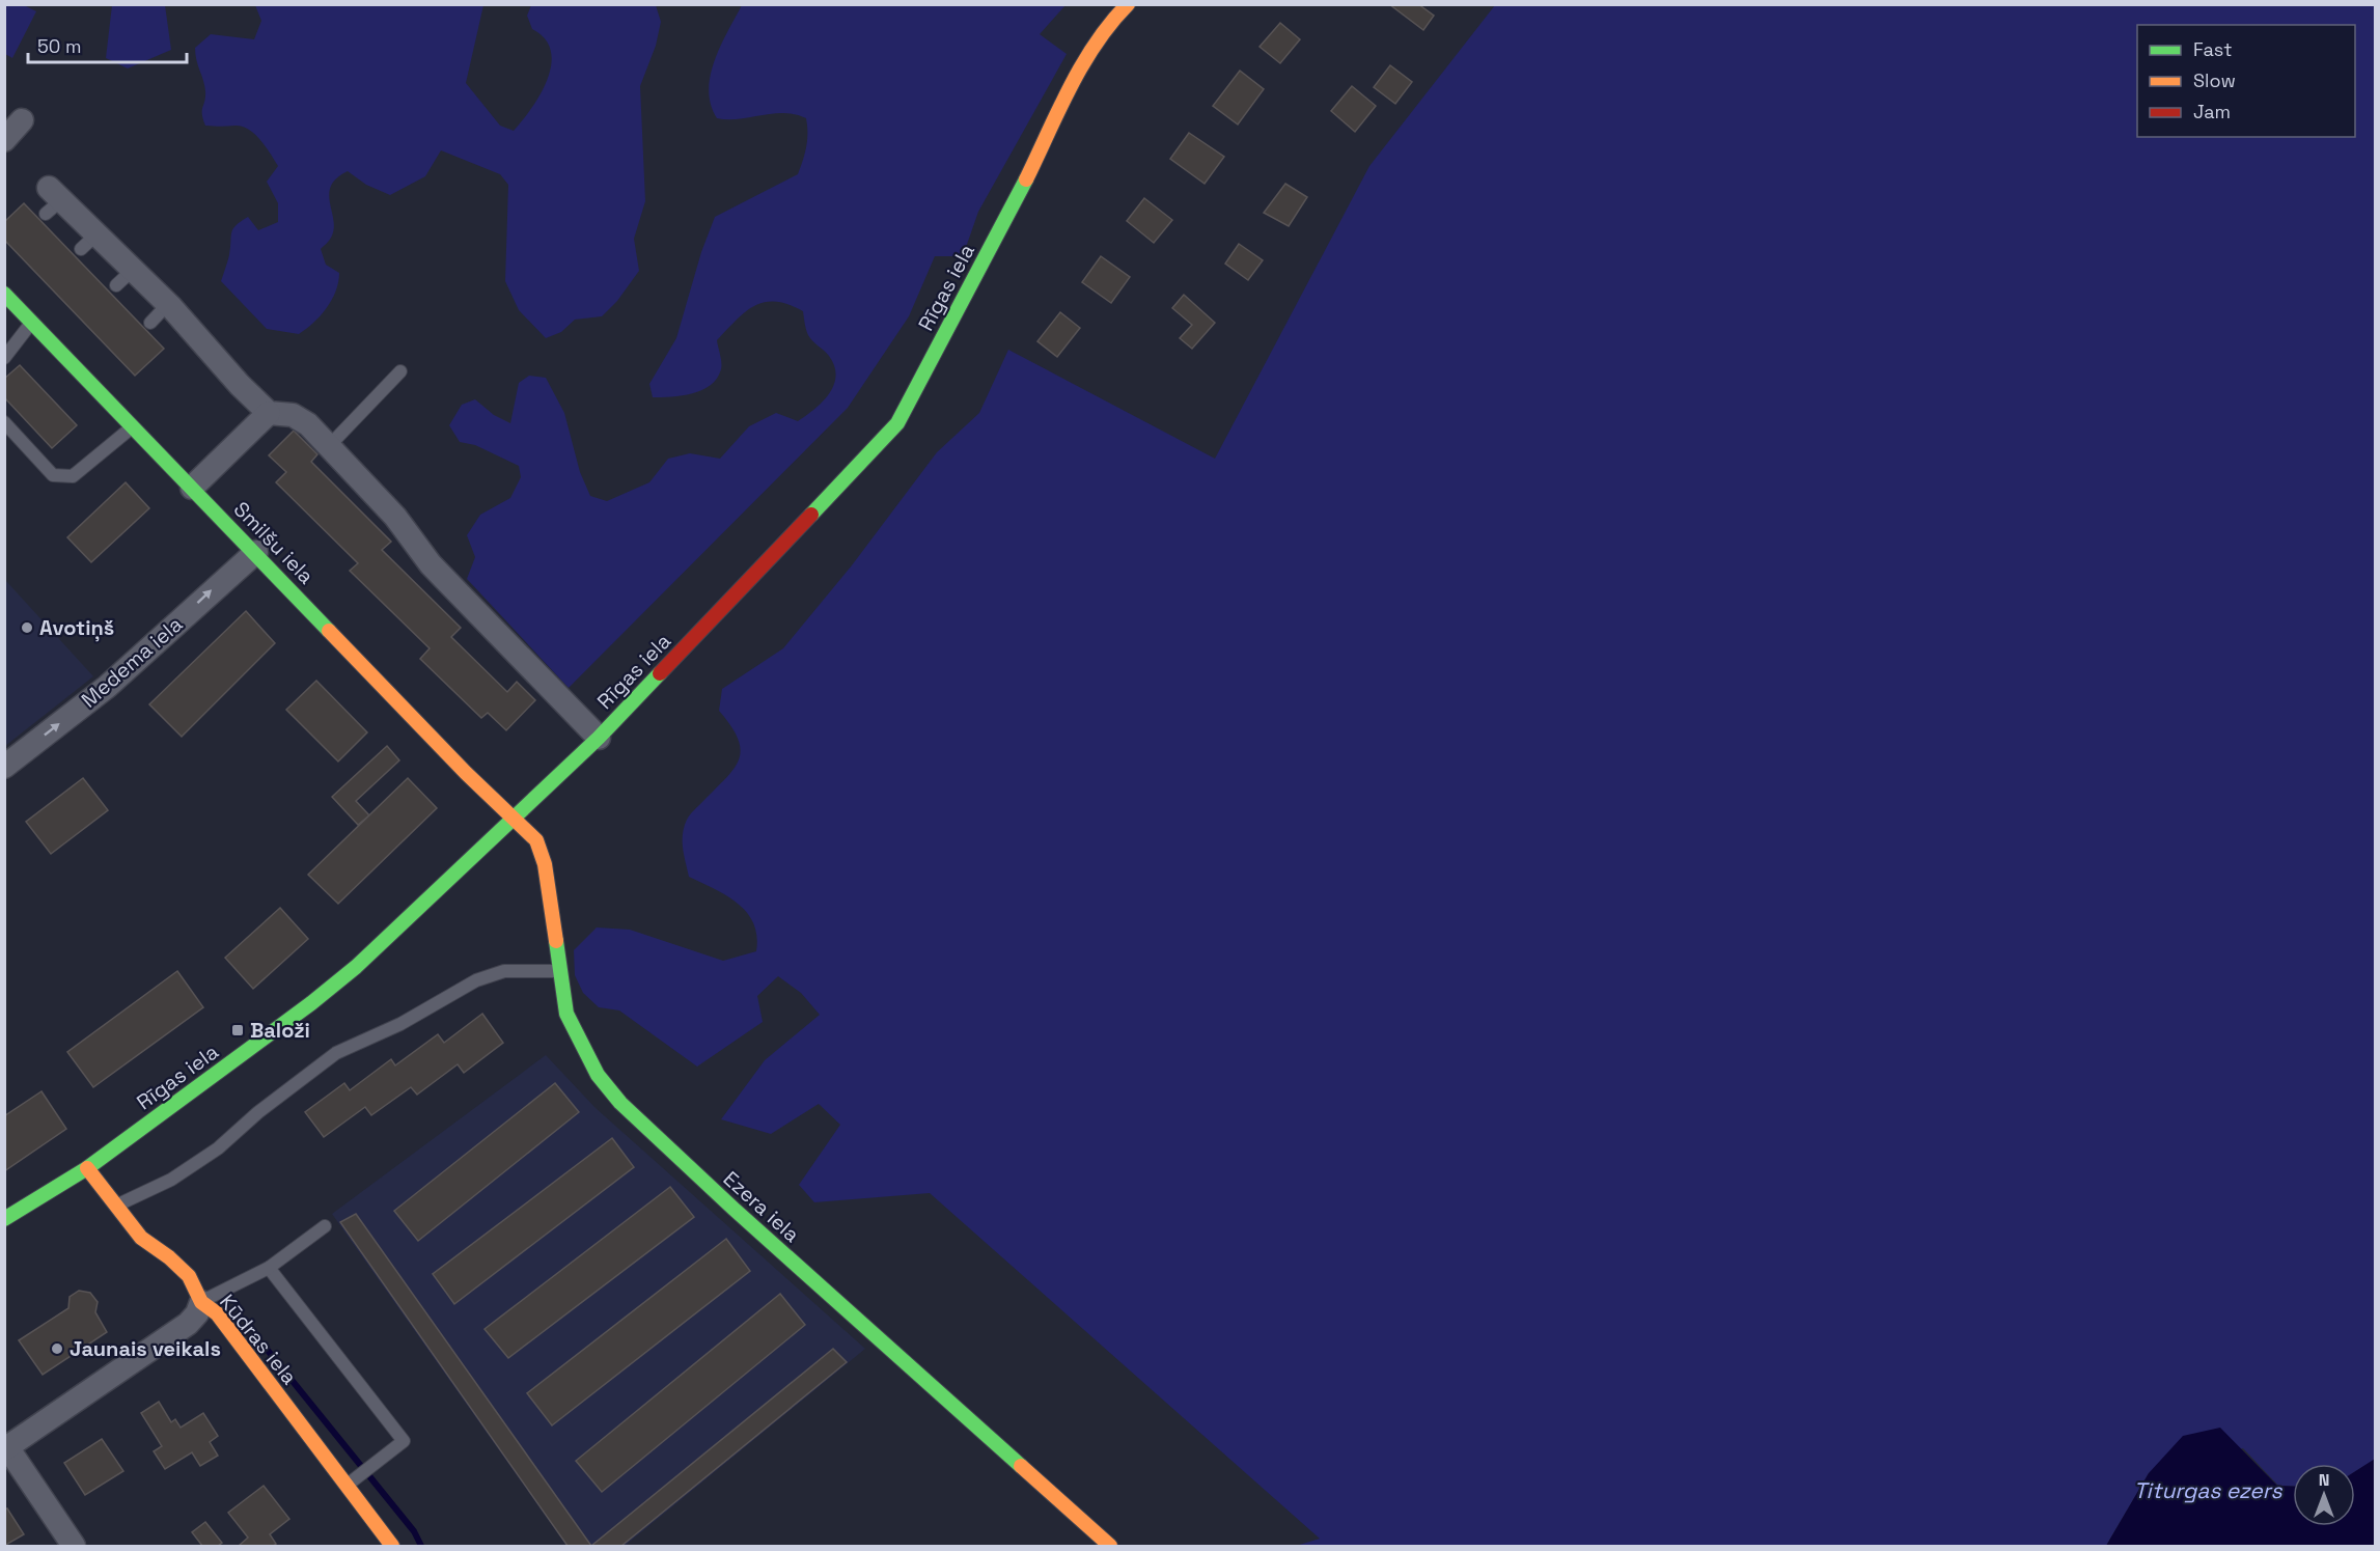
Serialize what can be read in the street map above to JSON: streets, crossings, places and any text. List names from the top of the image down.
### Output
{
  "streets": {
    "street": [
      "Rīgas iela",
      "Smilšu iela",
      "Medema iela",
      "Ezera iela",
      "Kūdras iela"
    ]
  },
  "crossings": [
    ["Rīgas iela", "Smilšu iela"],
    ["Rīgas iela", "Ezera iela"],
    ["Rīgas iela", "Kūdras iela"],
    ["Smilšu iela", "Medema iela"],
    ["Smilšu iela", "Ezera iela"]
  ],
  "one_way": ["Medema iela"],
  "water": ["Titurgas ezers"],
  "places": {
    "other": ["Avotiņš", "Jaunais veikals"],
    "transit": ["Baloži"]
  },
  "legend": ["Fast", "Slow", "Jam"],
  "scale_bar": "50 m",
  "north": "top"
}
